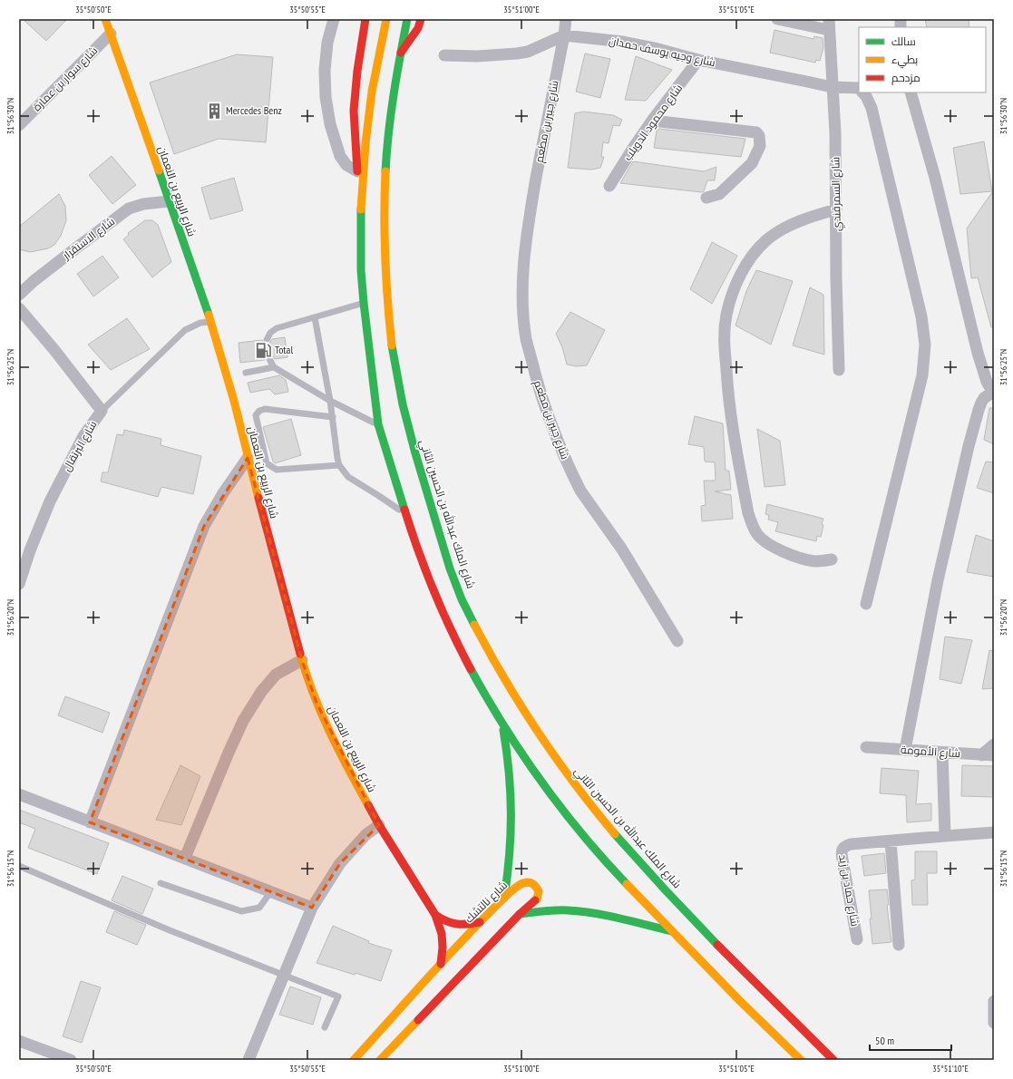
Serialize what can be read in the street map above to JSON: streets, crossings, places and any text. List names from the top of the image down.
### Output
{
  "streets": {
    "main road": ["شارع الربيع بن النعمان", "شارع الملك عبدالله بن الحسين الثاني", "شارع نالتشك"],
    "street": [
      "شارع وجيه يوسف حمدان",
      "شارع سوار بن عمارة",
      "شارع جبير بن مطعم",
      "شارع محمود الدويلب",
      "شارع السمرقندي",
      "شارع الاستقرار",
      "شارع البرتقال",
      "شارع الأمومة",
      "شارع حماد بن زيد"
    ]
  },
  "crossings": [
    ["شارع وجيه يوسف حمدان", "شارع جبير بن مطعم"],
    ["شارع وجيه يوسف حمدان", "شارع محمود الدويلب"],
    ["شارع وجيه يوسف حمدان", "شارع السمرقندي"],
    ["شارع سوار بن عمارة", "شارع الربيع بن النعمان"],
    ["شارع الربيع بن النعمان", "شارع الاستقرار"],
    ["شارع الربيع بن النعمان", "شارع نالتشك"]
  ],
  "places": {
    "building": ["Mercedes Benz"],
    "fuel station": ["Total"]
  },
  "legend": ["سالك", "بطيء", "مزدحم"],
  "scale_bar": "50 m",
  "coordinates": [
    "35°50'50\"E",
    "35°50'55\"E",
    "35°51'00\"E",
    "35°51'05\"E",
    "31°56'30\"N",
    "31°56'25\"N",
    "31°56'20\"N",
    "31°56'15\"N",
    "35°51'10\"E"
  ]
}
